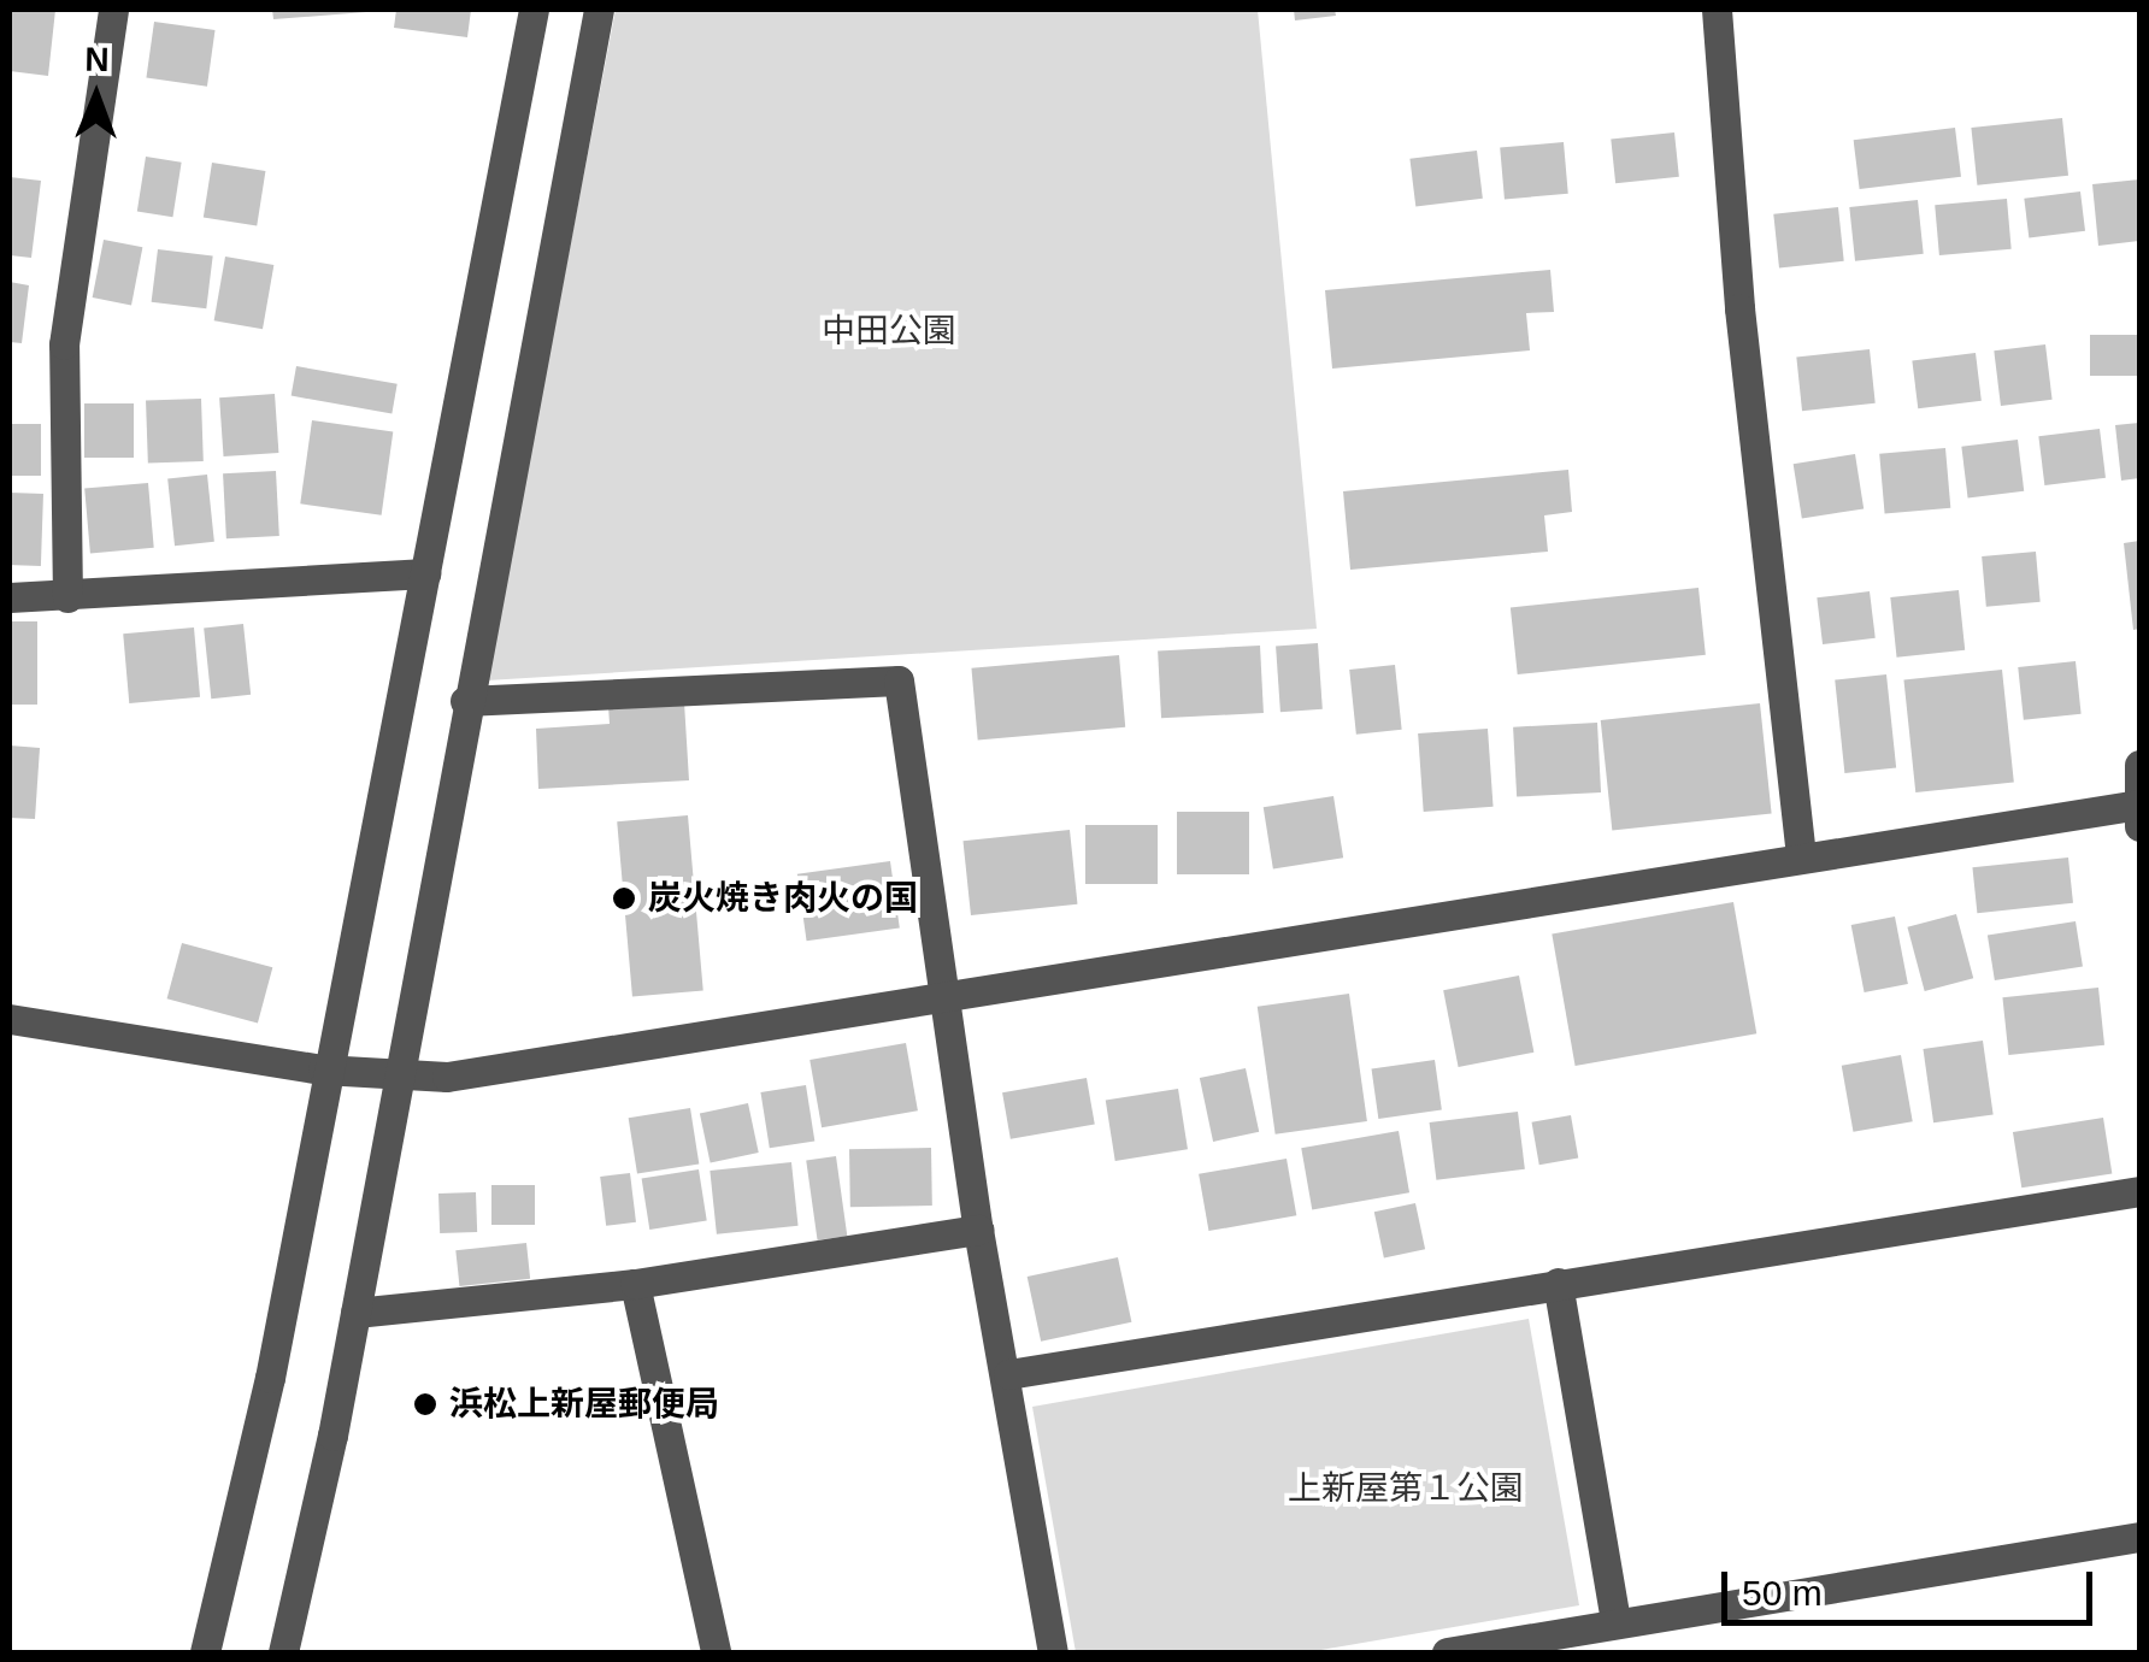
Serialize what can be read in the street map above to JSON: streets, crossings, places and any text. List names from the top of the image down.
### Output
{
  "parks": ["中田公園", "上新屋第１公園"],
  "places": ["炭火焼き肉火の国", "浜松上新屋郵便局"],
  "scale_bar": "50 m",
  "north": "top"
}
